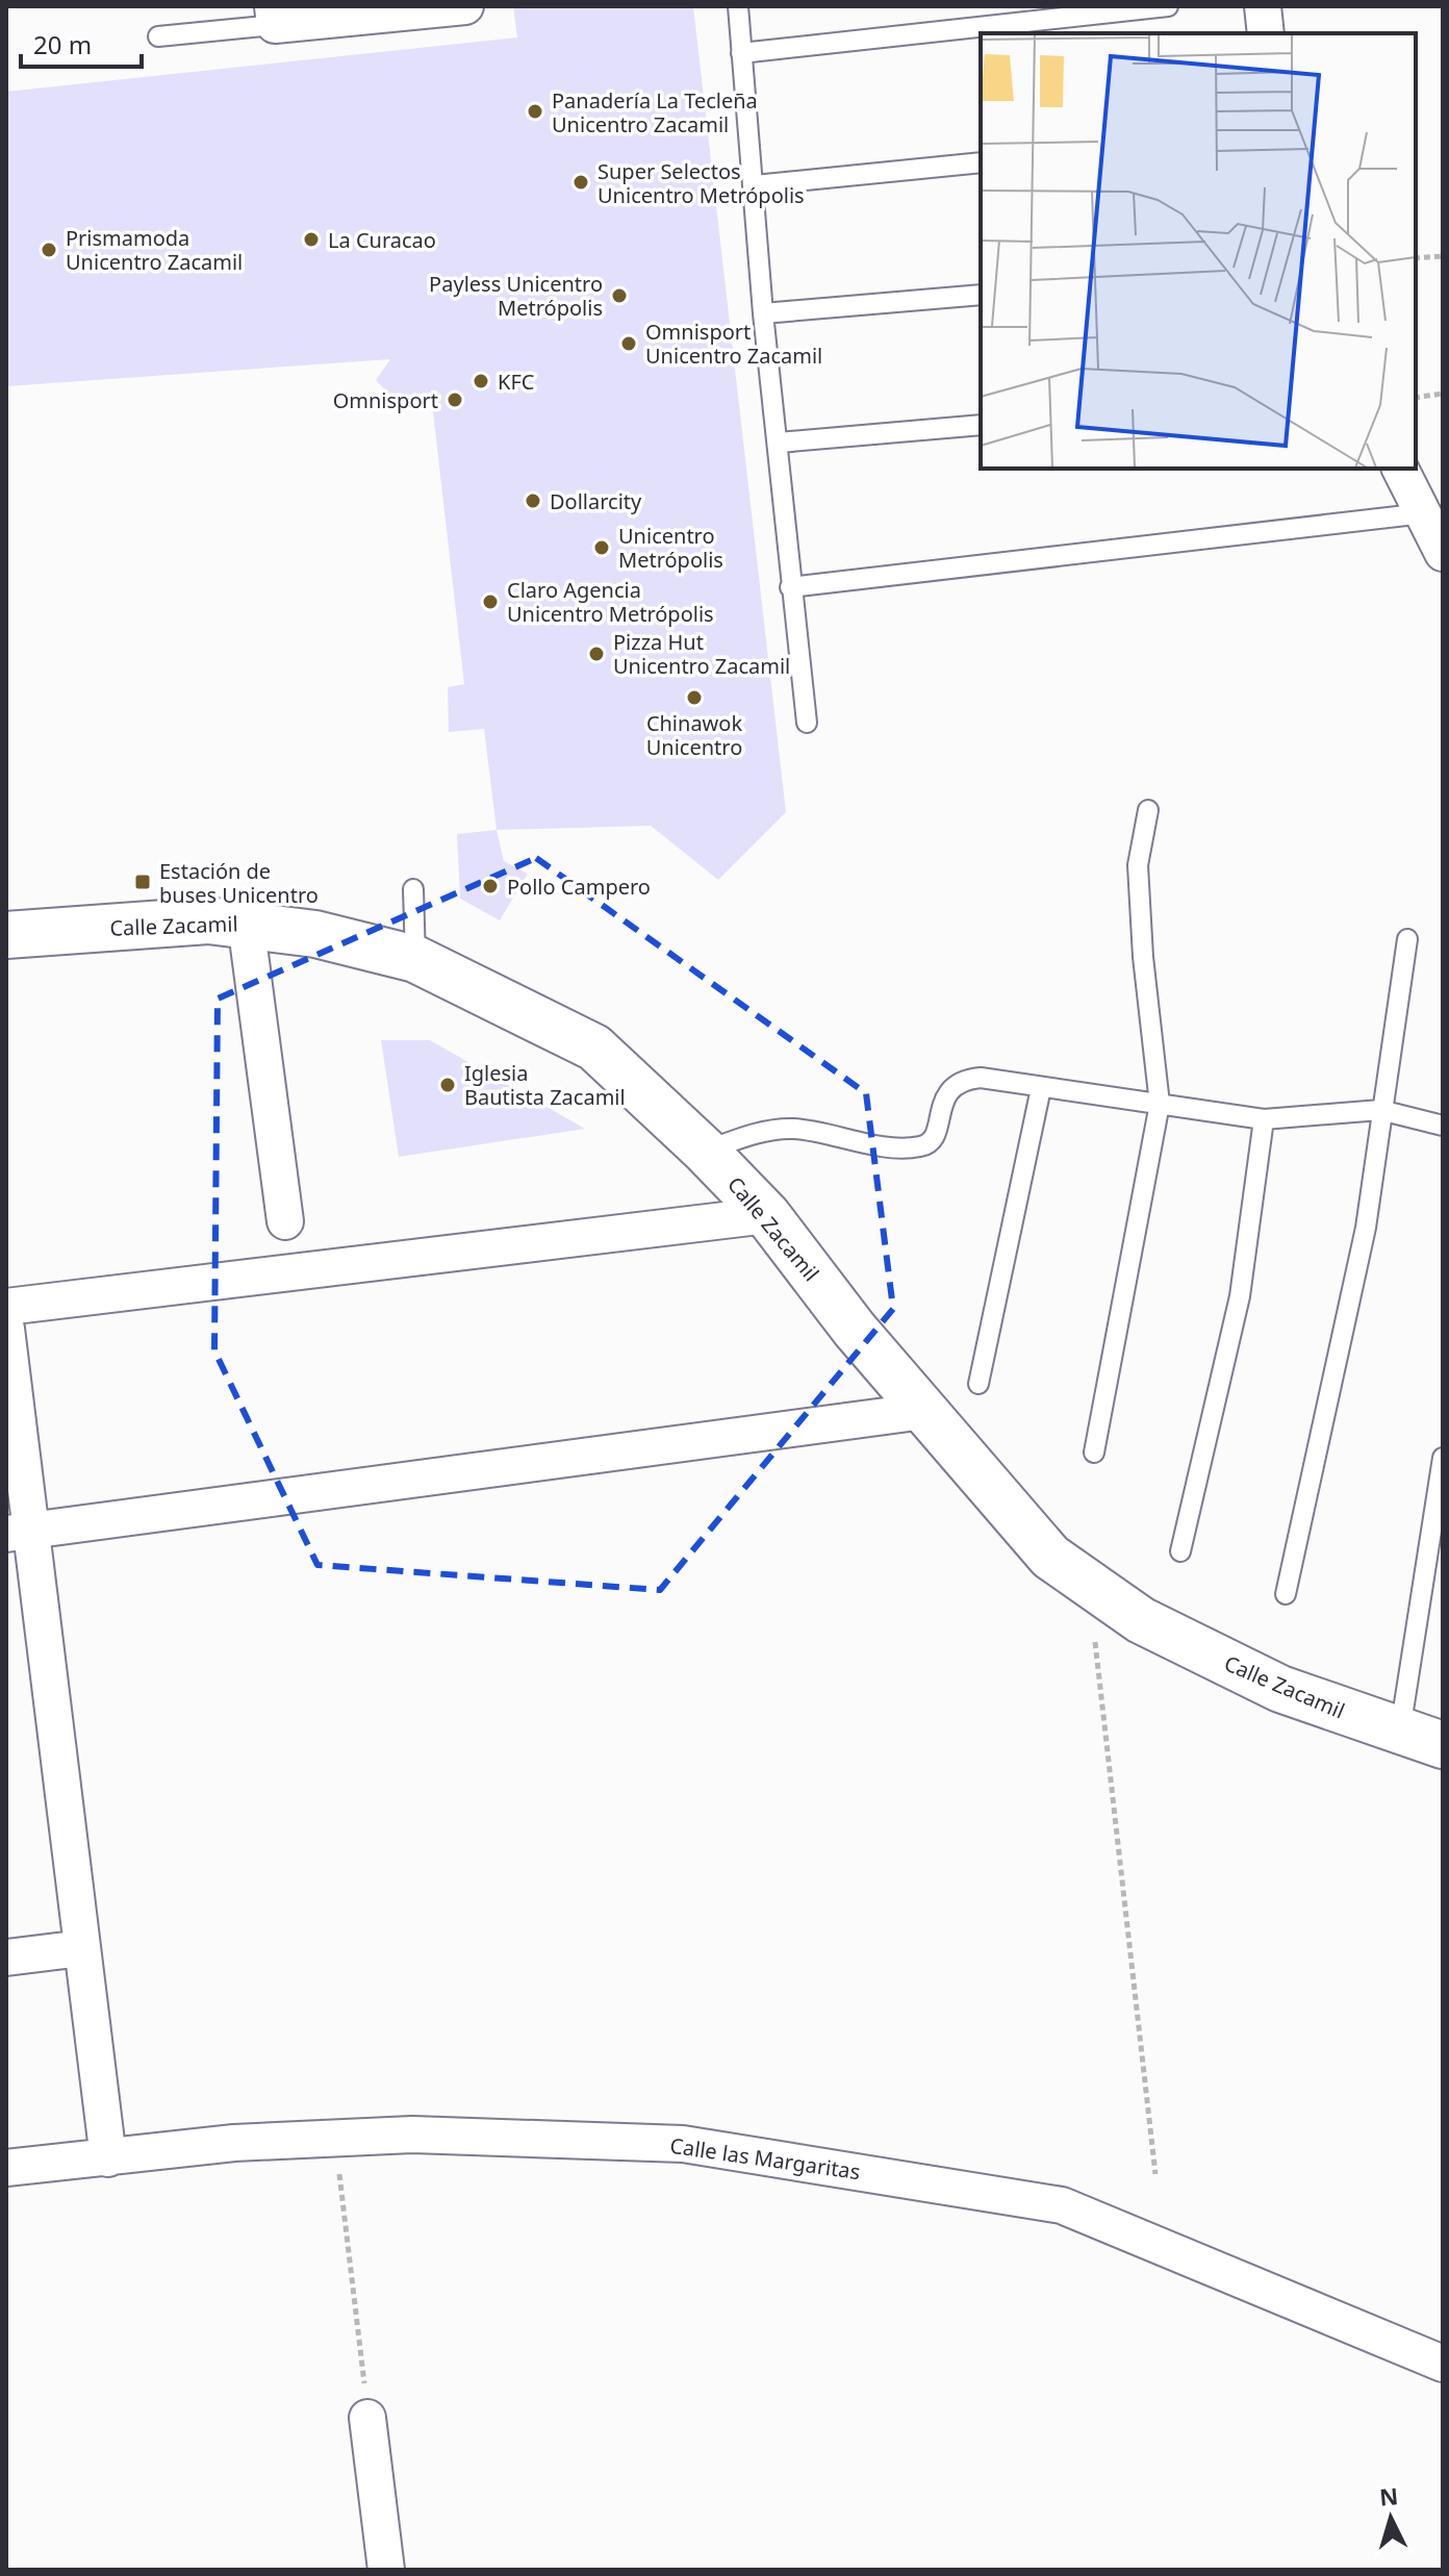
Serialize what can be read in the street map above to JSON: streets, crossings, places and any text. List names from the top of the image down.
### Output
{
  "streets": {
    "street": ["Calle Zacamil", "Calle las Margaritas"]
  },
  "places": {
    "other": [
      "Panadería La Tecleña Unicentro Zacamil",
      "Super Selectos Unicentro Metrópolis",
      "La Curacao",
      "Prismamoda Unicentro Zacamil",
      "Payless Unicentro Metrópolis",
      "Omnisport Unicentro Zacamil",
      "KFC",
      "Omnisport",
      "Dollarcity",
      "Unicentro Metrópolis",
      "Claro Agencia Unicentro Metrópolis",
      "Pizza Hut Unicentro Zacamil",
      "Chinawok Unicentro",
      "Pollo Campero",
      "Iglesia Bautista Zacamil"
    ],
    "transit": ["Estación de buses Unicentro"]
  },
  "scale_bar": "20 m",
  "north": "top"
}
